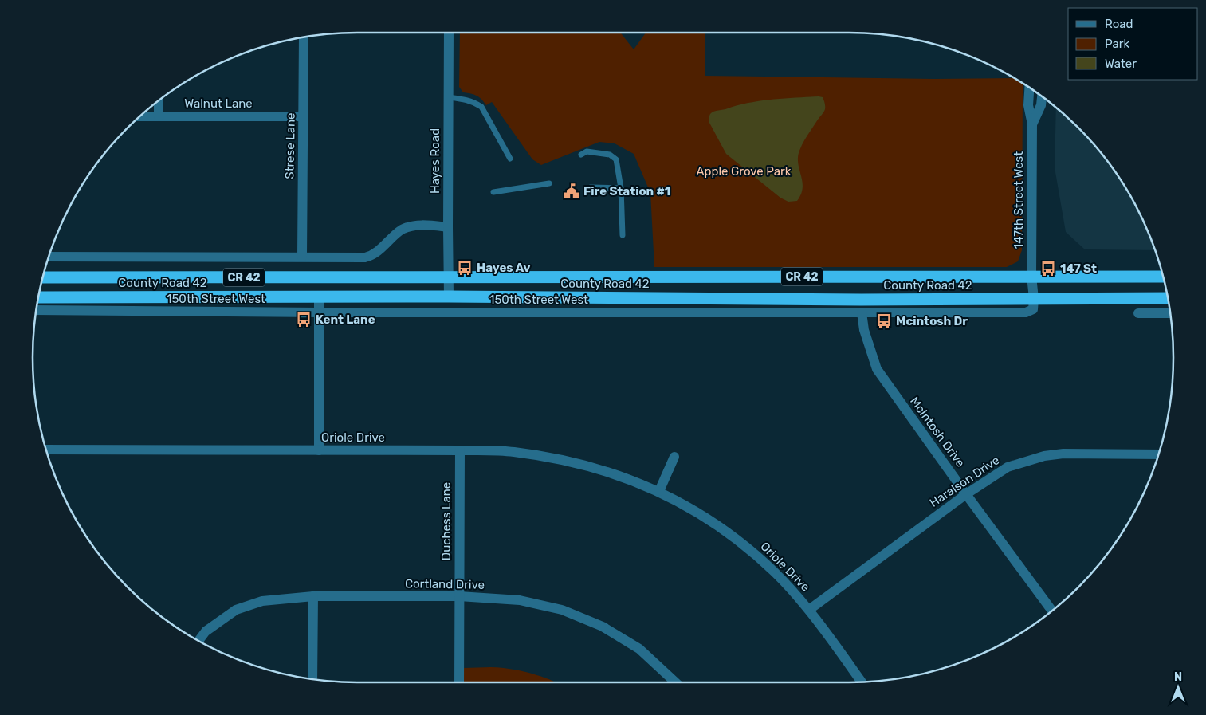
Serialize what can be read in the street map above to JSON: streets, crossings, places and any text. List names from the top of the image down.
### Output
{
  "streets": {
    "highway": ["CR 42", "County Road 42"],
    "street": [
      "Walnut Lane",
      "Strese Lane",
      "Hayes Road",
      "147th Street West",
      "150th Street West",
      "McIntosh Drive",
      "Oriole Drive",
      "Haralson Drive",
      "Duchess Lane",
      "Cortland Drive"
    ]
  },
  "crossings": [
    ["Walnut Lane", "Strese Lane"],
    ["Hayes Road", "County Road 42"],
    ["147th Street West", "County Road 42"],
    ["147th Street West", "150th Street West"],
    ["County Road 42", "150th Street West"],
    ["150th Street West", "McIntosh Drive"],
    ["McIntosh Drive", "Haralson Drive"],
    ["Oriole Drive", "Haralson Drive"],
    ["Oriole Drive", "Duchess Lane"],
    ["Duchess Lane", "Cortland Drive"]
  ],
  "parks": ["Apple Grove Park"],
  "places": {
    "public building": ["Fire Station #1"],
    "bus stop": [
      "Hayes Av",
      "147 St",
      "Kent Lane",
      "Mcintosh Dr"
    ]
  },
  "legend": ["Road", "Park", "Water"],
  "north": "top"
}
